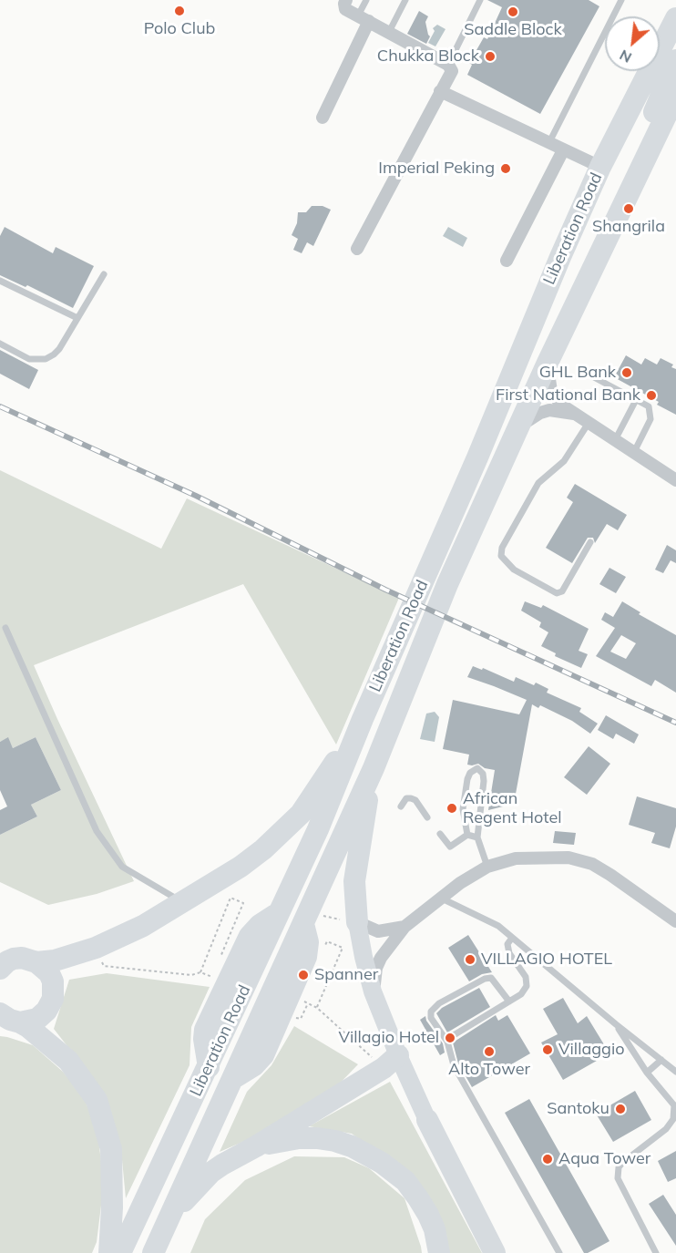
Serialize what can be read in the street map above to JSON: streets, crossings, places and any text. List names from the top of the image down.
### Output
{
  "streets": {
    "highway": ["Liberation Road"]
  },
  "places": [
    "Polo Club",
    "Saddle Block",
    "Chukka Block",
    "Imperial Peking",
    "Shangrila",
    "GHL Bank",
    "First National Bank",
    "African Regent Hotel",
    "VILLAGIO HOTEL",
    "Spanner",
    "Villagio Hotel",
    "Villaggio",
    "Alto Tower",
    "Santoku",
    "Aqua Tower"
  ],
  "north": "bottom left"
}
